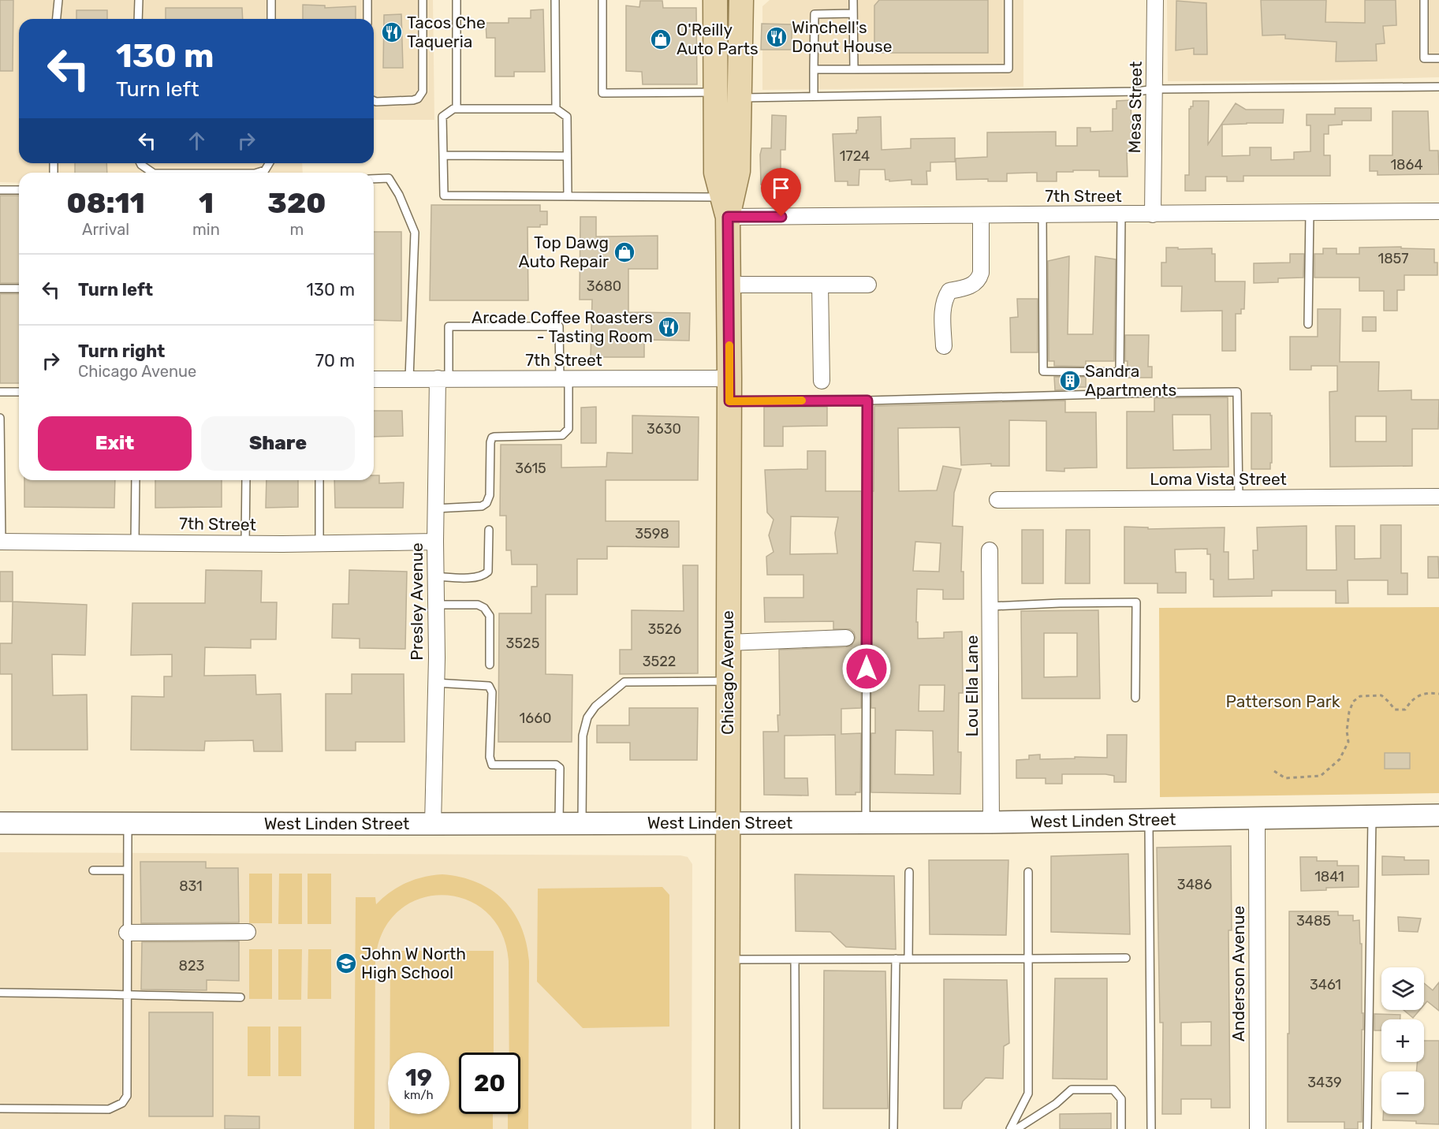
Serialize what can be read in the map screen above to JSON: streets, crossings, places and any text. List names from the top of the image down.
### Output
{
  "streets": {
    "main road": ["Chicago Avenue", "West Linden Street"],
    "street": [
      "Mesa Street",
      "7th Street",
      "Loma Vista Street",
      "Presley Avenue",
      "Lou Ella Lane",
      "Anderson Avenue"
    ]
  },
  "crossings": [
    ["Mesa Street", "7th Street"],
    ["7th Street", "Presley Avenue"],
    ["7th Street", "Chicago Avenue"],
    ["Presley Avenue", "West Linden Street"],
    ["Chicago Avenue", "West Linden Street"],
    ["Lou Ella Lane", "West Linden Street"],
    ["West Linden Street", "Anderson Avenue"]
  ],
  "parks": ["Patterson Park"],
  "places": {
    "restaurant": ["Tacos Che Taqueria", "Winchell's Donut House", "Arcade Coffee Roasters - Tasting Room"],
    "shop": ["O'Reilly Auto Parts", "Top Dawg Auto Repair"],
    "building": ["Sandra Apartments"],
    "school or university": ["John W North High School"]
  },
  "house_numbers": [
    "1724",
    "1864",
    "1857",
    "3680",
    "3630",
    "3615",
    "3598",
    "3526",
    "3525",
    "3522",
    "1660",
    "1841",
    "3486",
    "831",
    "3485",
    "823",
    "3461",
    "3439"
  ],
  "page": {
    "turn": ["130 m", "Turn left"],
    "eta": [
      "08:11",
      "Arrival",
      "1",
      "min",
      "320",
      "m"
    ],
    "list": [
      {
        "name": "Turn left",
        "value": "130 m"
      },
      {
        "name": "Turn right",
        "note": "Chicago Avenue",
        "value": "70 m"
      }
    ],
    "buttons": ["Exit", "Share"],
    "map_buttons": ["+", "−"],
    "speed": "19 km/h",
    "limit": "20"
  }
}
